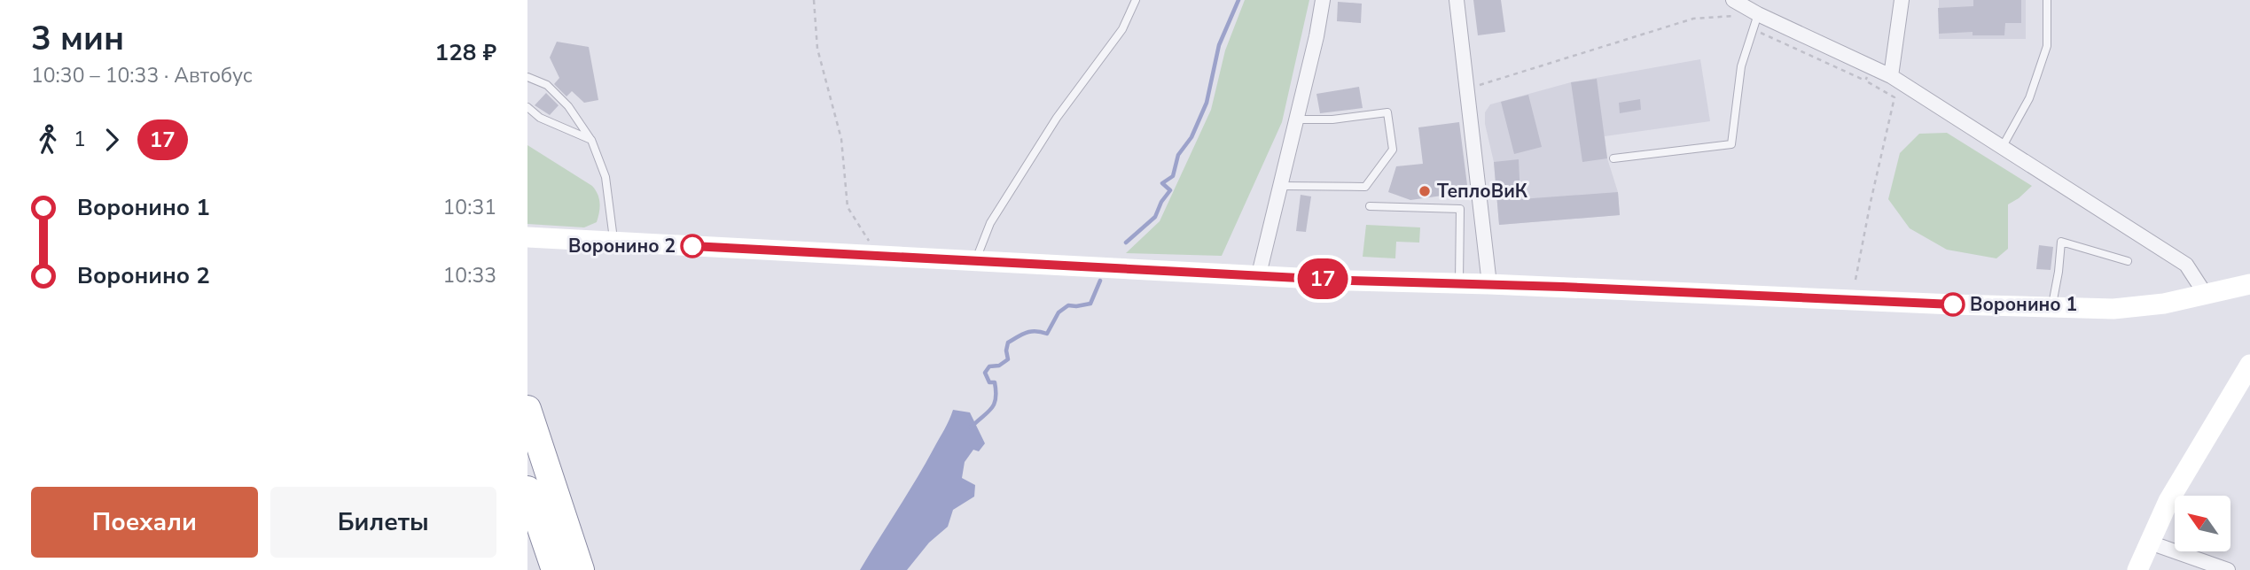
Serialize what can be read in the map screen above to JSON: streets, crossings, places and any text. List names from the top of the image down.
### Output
{
  "places": ["ТеплоВиК", "Воронино 2", "Воронино 1"],
  "lines": ["bus line 17"],
  "north": "top left",
  "page": {
    "heading": ["3 мин", "10:30 – 10:33 · Автобус", "128 ₽"],
    "on_map": "17",
    "legs": ["1", "17"],
    "list": [
      {
        "name": "Воронино 1",
        "value": "10:31"
      },
      {
        "name": "Воронино 2",
        "value": "10:33"
      }
    ],
    "buttons": ["Поехали", "Билеты"]
  }
}
